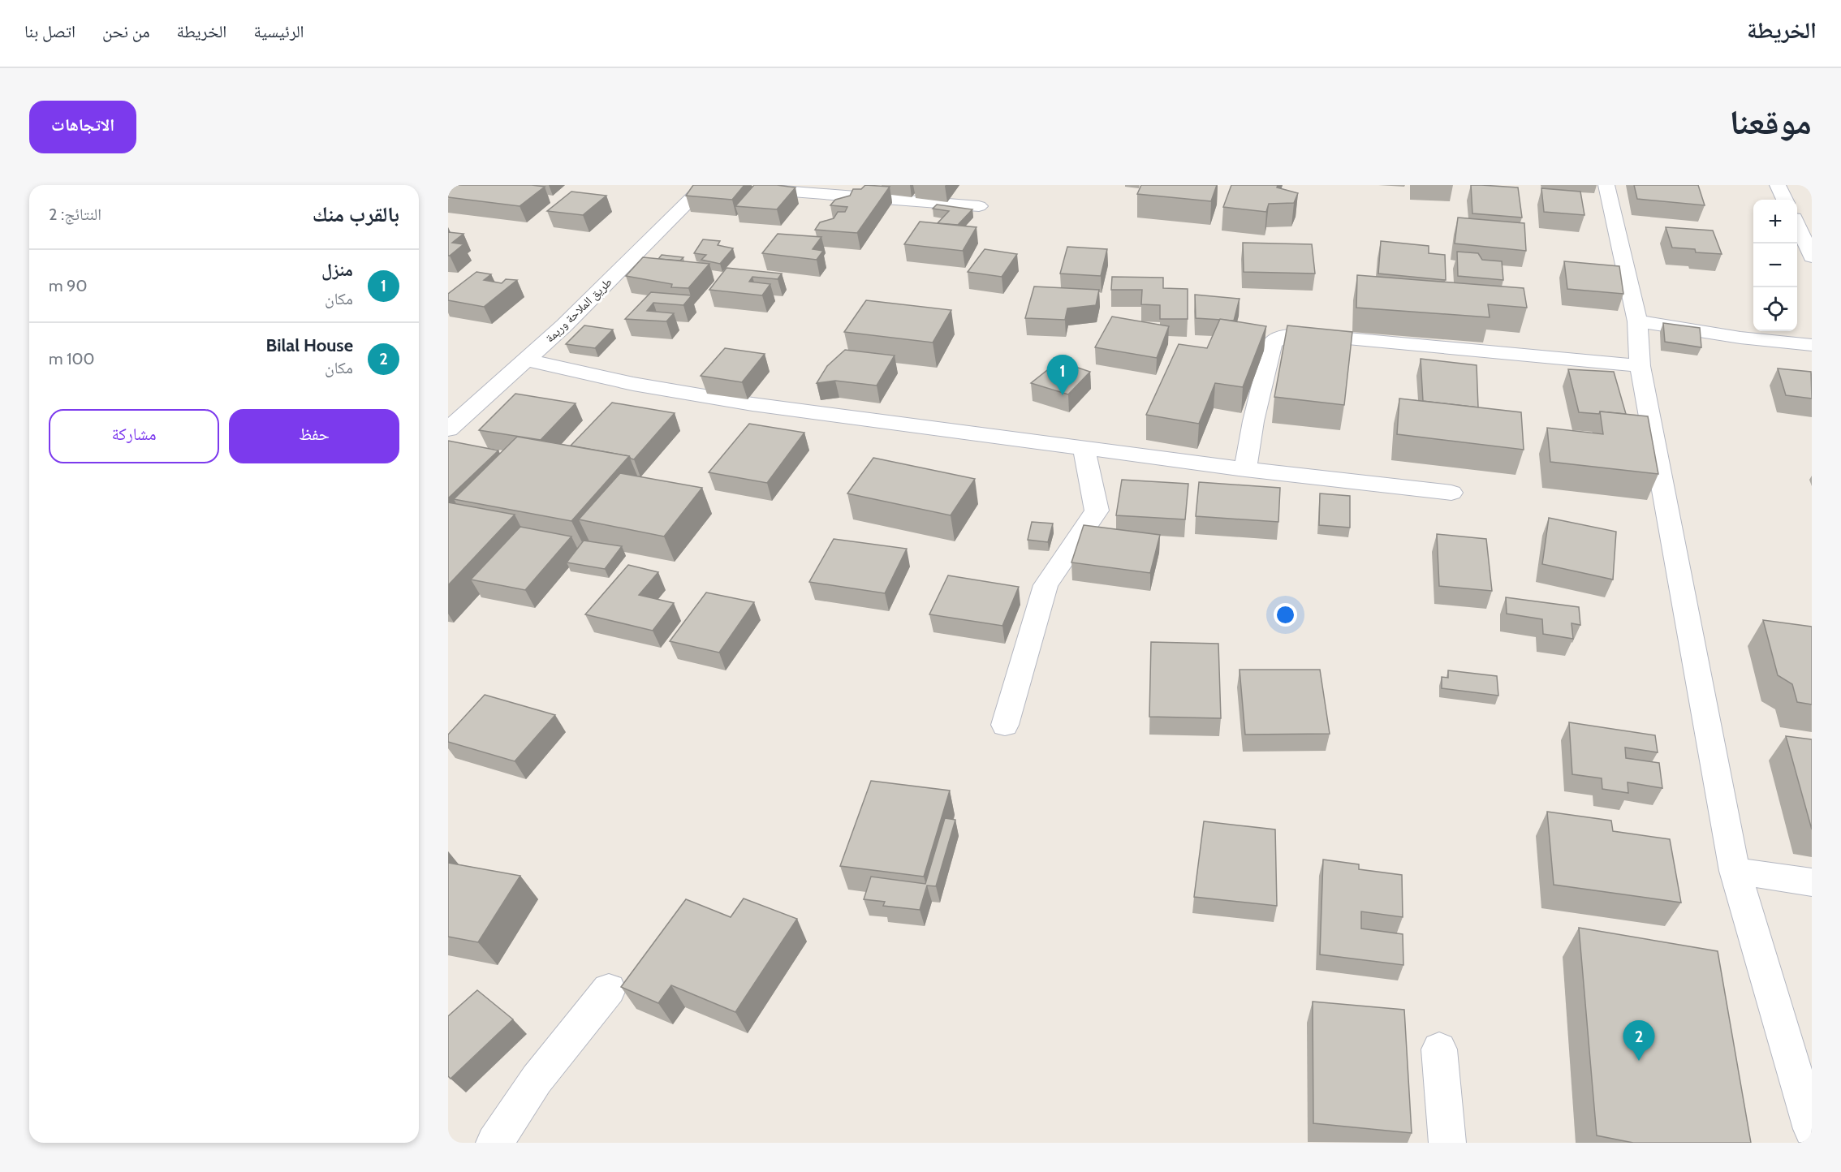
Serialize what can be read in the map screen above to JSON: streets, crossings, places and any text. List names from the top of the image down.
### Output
{
  "streets": {
    "street": ["طريق الملاحة وريمة"]
  },
  "page": {
    "header": "الخريطة",
    "nav": [
      "الرئيسية",
      "الخريطة",
      "من نحن",
      "اتصل بنا"
    ],
    "title": "موقعنا",
    "buttons": [
      "الاتجاهات",
      ["حفظ", "مشاركة"]
    ],
    "heading": ["بالقرب منك", "النتائج: 2"],
    "map_buttons": ["+", "−"],
    "list": [
      {
        "mark": "1",
        "name": "منزل",
        "note": "مكان",
        "value": "90 m"
      },
      {
        "mark": "2",
        "name": "Bilal House",
        "note": "مكان",
        "value": "100 m"
      }
    ],
    "pins": ["1", "2"]
  }
}
